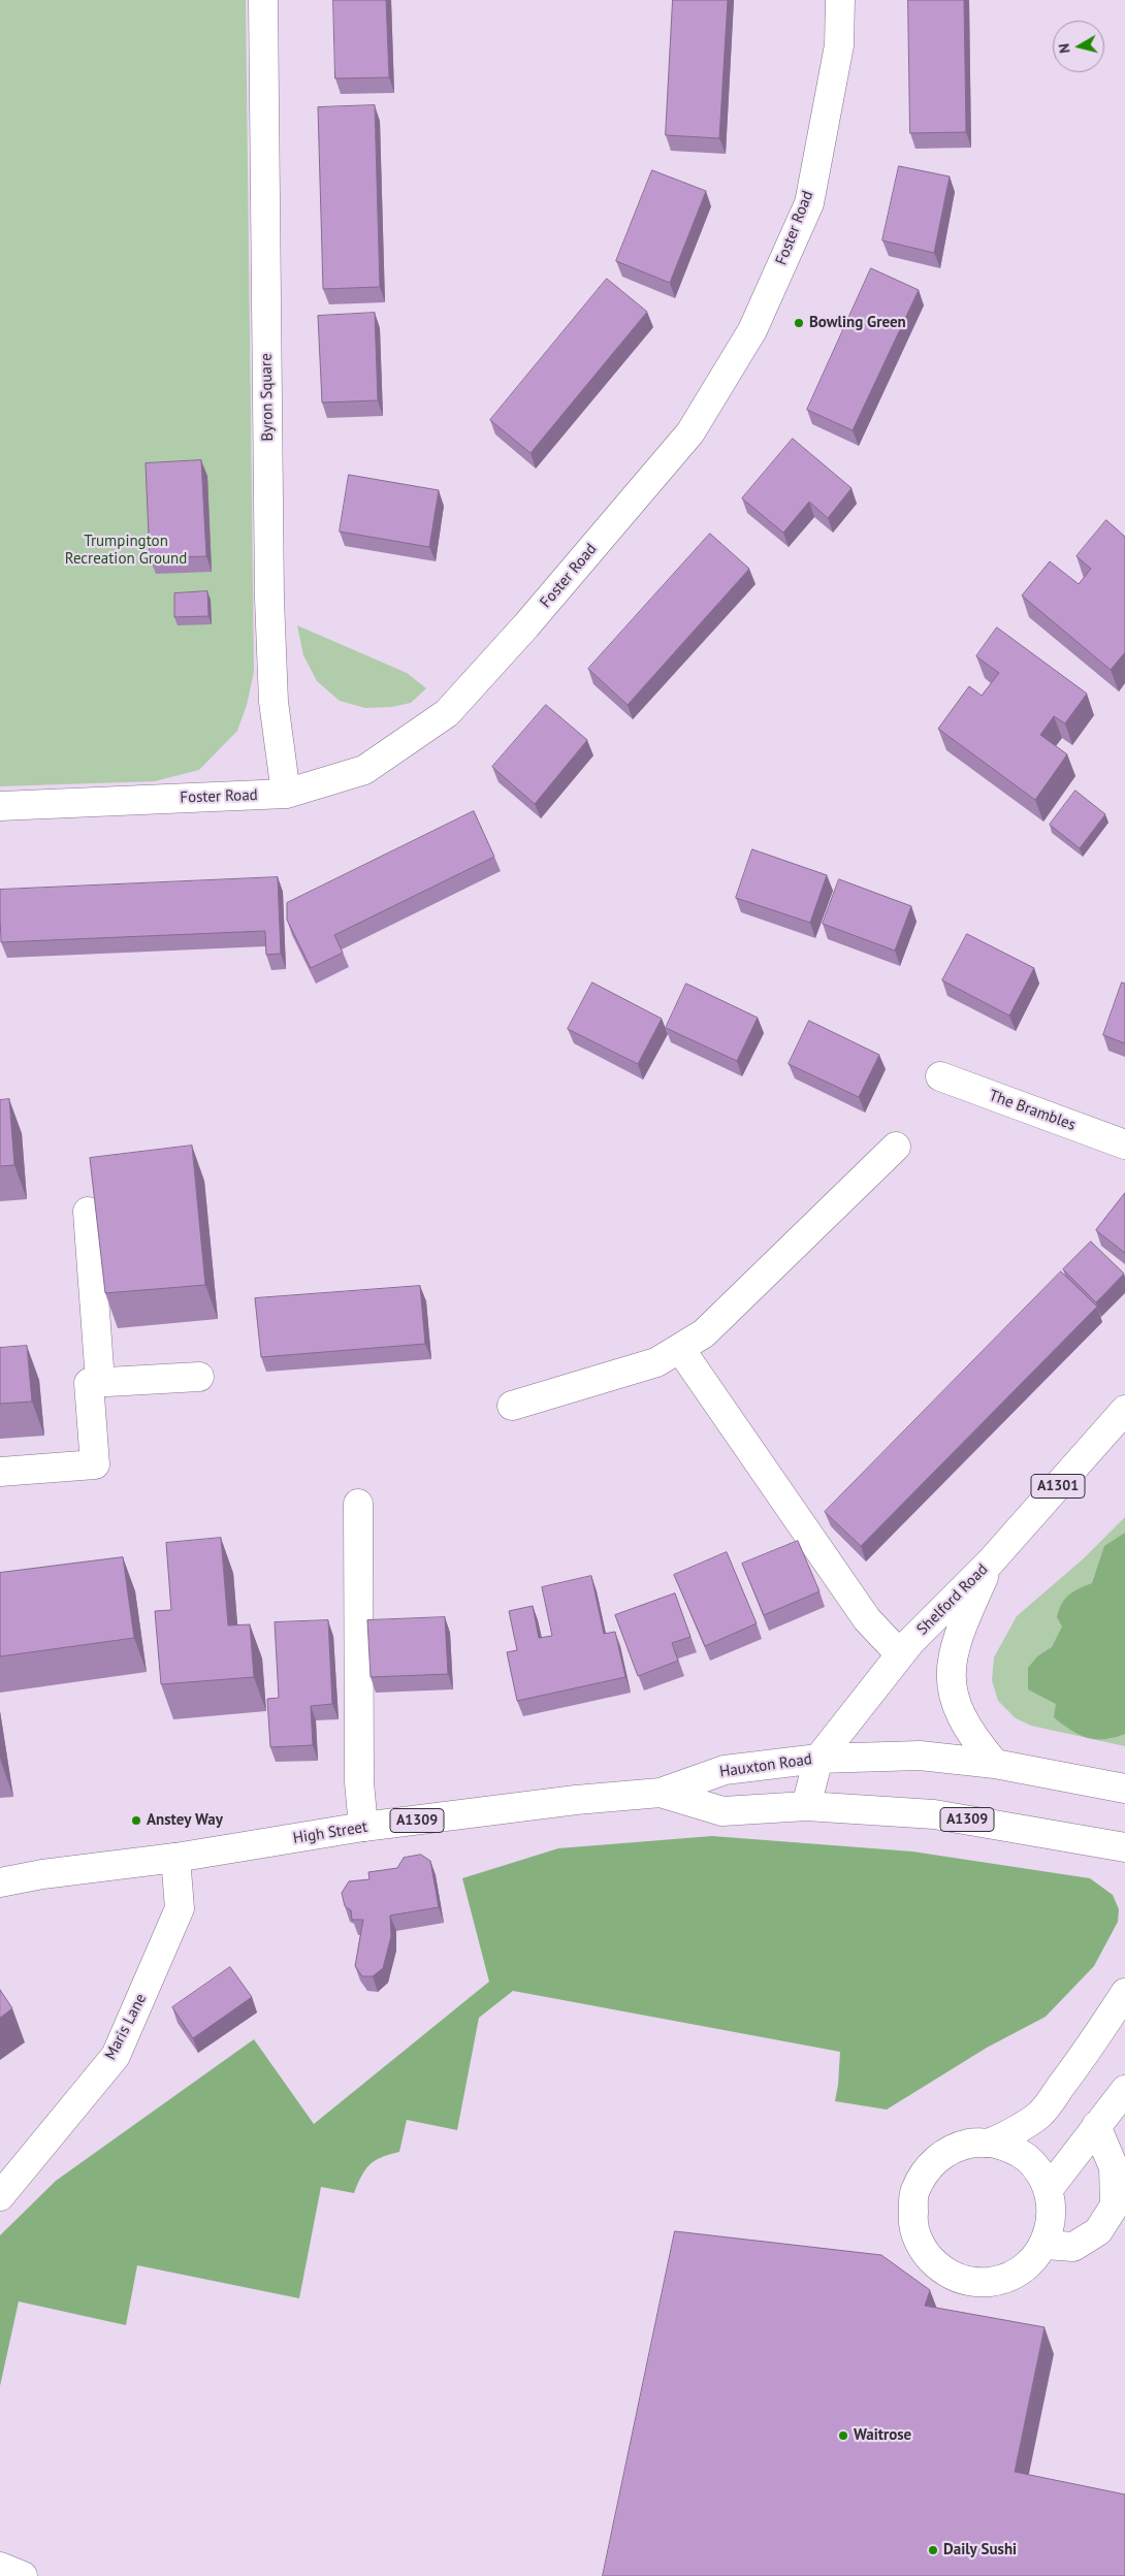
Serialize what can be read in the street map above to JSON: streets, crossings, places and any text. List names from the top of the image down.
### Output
{
  "streets": {
    "street": [
      "Foster Road",
      "Byron Square",
      "The Brambles",
      "A1301",
      "Shelford Road",
      "Hauxton Road",
      "A1309",
      "High Street",
      "Maris Lane"
    ]
  },
  "crossings": [
    ["Foster Road", "Byron Square"],
    ["Shelford Road", "Hauxton Road"],
    ["Shelford Road", "A1309"],
    ["Hauxton Road", "A1309"],
    ["Hauxton Road", "High Street"],
    ["A1309", "High Street"],
    ["High Street", "Maris Lane"]
  ],
  "parks": ["Trumpington Recreation Ground"],
  "places": [
    "Bowling Green",
    "Anstey Way",
    "Waitrose",
    "Daily Sushi"
  ],
  "north": "left"
}
